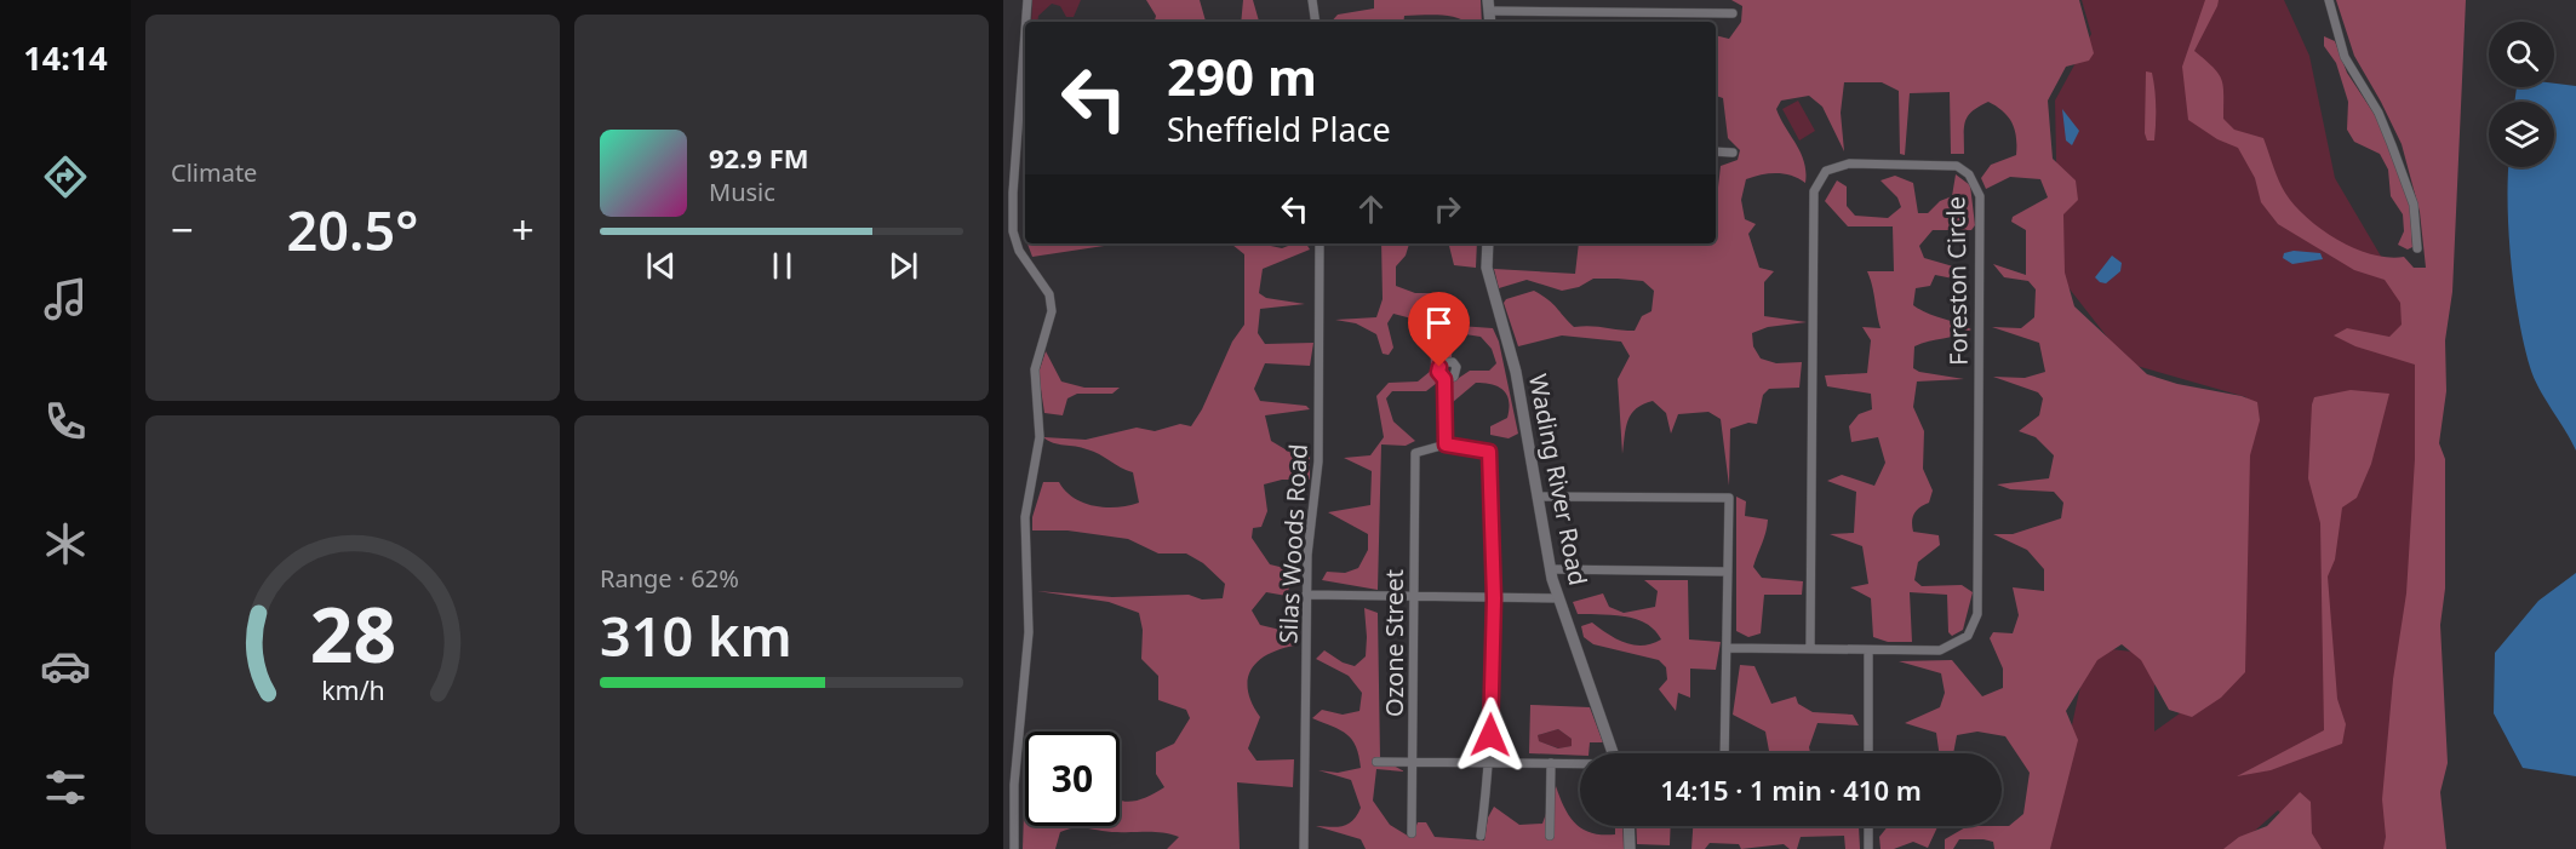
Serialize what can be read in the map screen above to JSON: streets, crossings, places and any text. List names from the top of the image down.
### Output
{
  "streets": {
    "main road": ["Wading River Road"],
    "street": ["Foreston Circle", "Silas Woods Road", "Ozone Street"]
  },
  "page": {
    "tabs": "14:14",
    "tile": [
      "Climate",
      ["Range · 62%", "310 km"]
    ],
    "turn": ["290 m", "Sheffield Place"],
    "song": ["92.9 FM", "Music"],
    "heat": ["−", "20.5°", "+"],
    "limit": "30",
    "trip": "14:15 · 1 min · 410 m",
    "gauge": ["28", "km/h"]
  }
}
